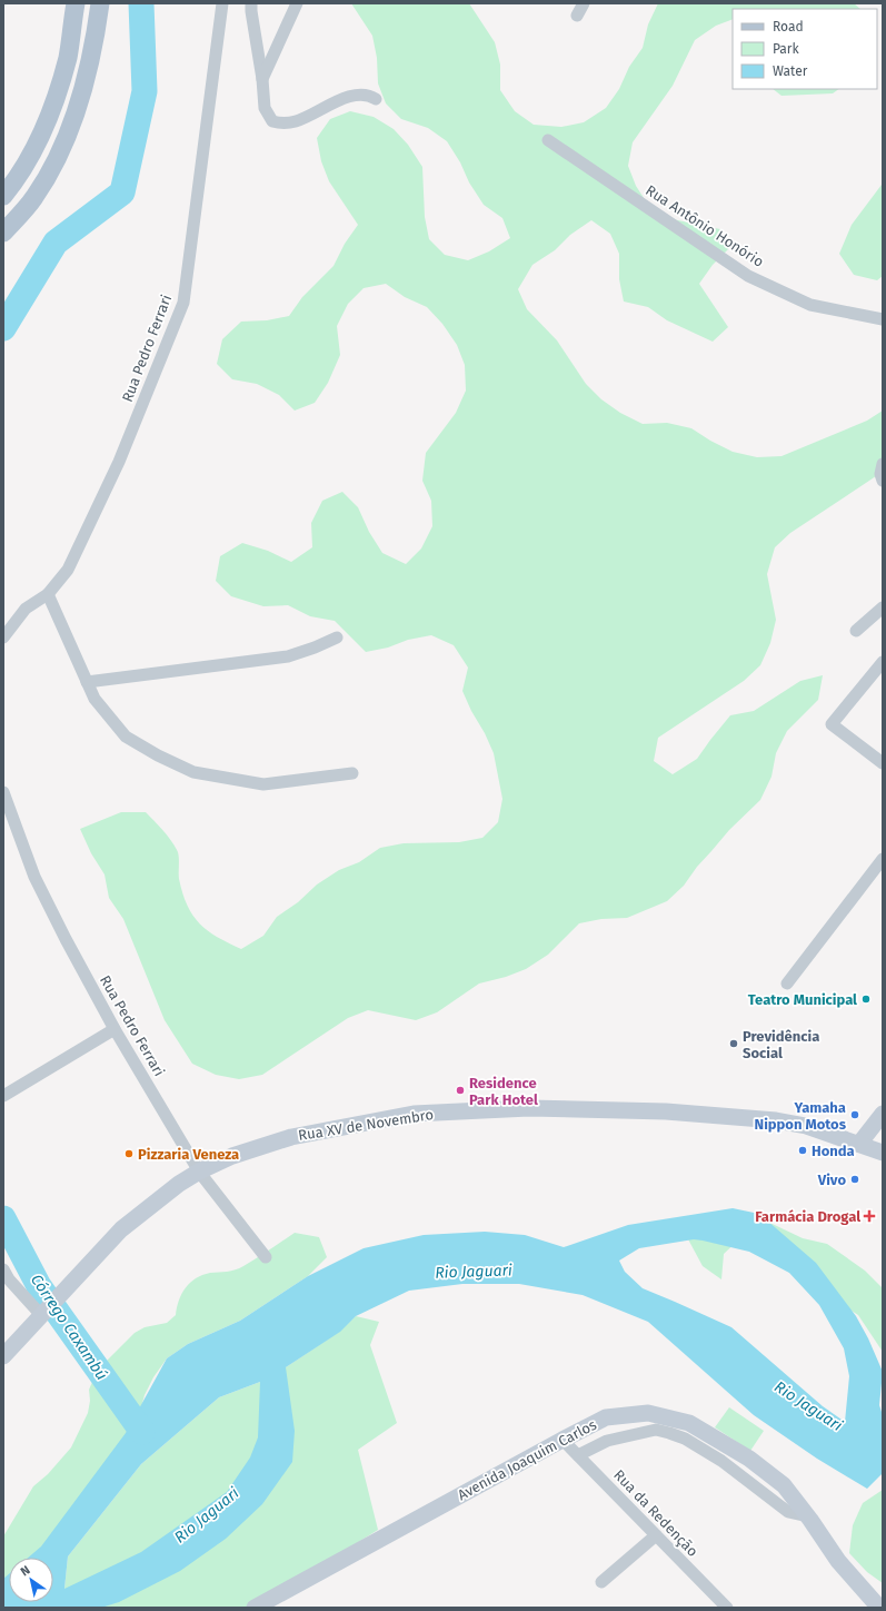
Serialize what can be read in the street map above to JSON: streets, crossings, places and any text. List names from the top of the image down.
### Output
{
  "streets": {
    "main road": ["Rua XV de Novembro", "Avenida Joaquim Carlos"],
    "street": ["Rua Antônio Honório", "Rua Pedro Ferrari", "Rua da Redenção"]
  },
  "crossings": [
    ["Rua Pedro Ferrari", "Rua XV de Novembro"],
    ["Avenida Joaquim Carlos", "Rua da Redenção"]
  ],
  "water": ["Rio Jaguari", "Córrego Caxambú"],
  "places": {
    "other": [
      "Teatro Municipal",
      "Previdência Social",
      "Residence Park Hotel",
      "Yamaha Nippon Motos",
      "Honda",
      "Pizzaria Veneza",
      "Vivo"
    ],
    "health": ["Farmácia Drogal"]
  },
  "legend": ["Road", "Park", "Water"],
  "north": "top left"
}
